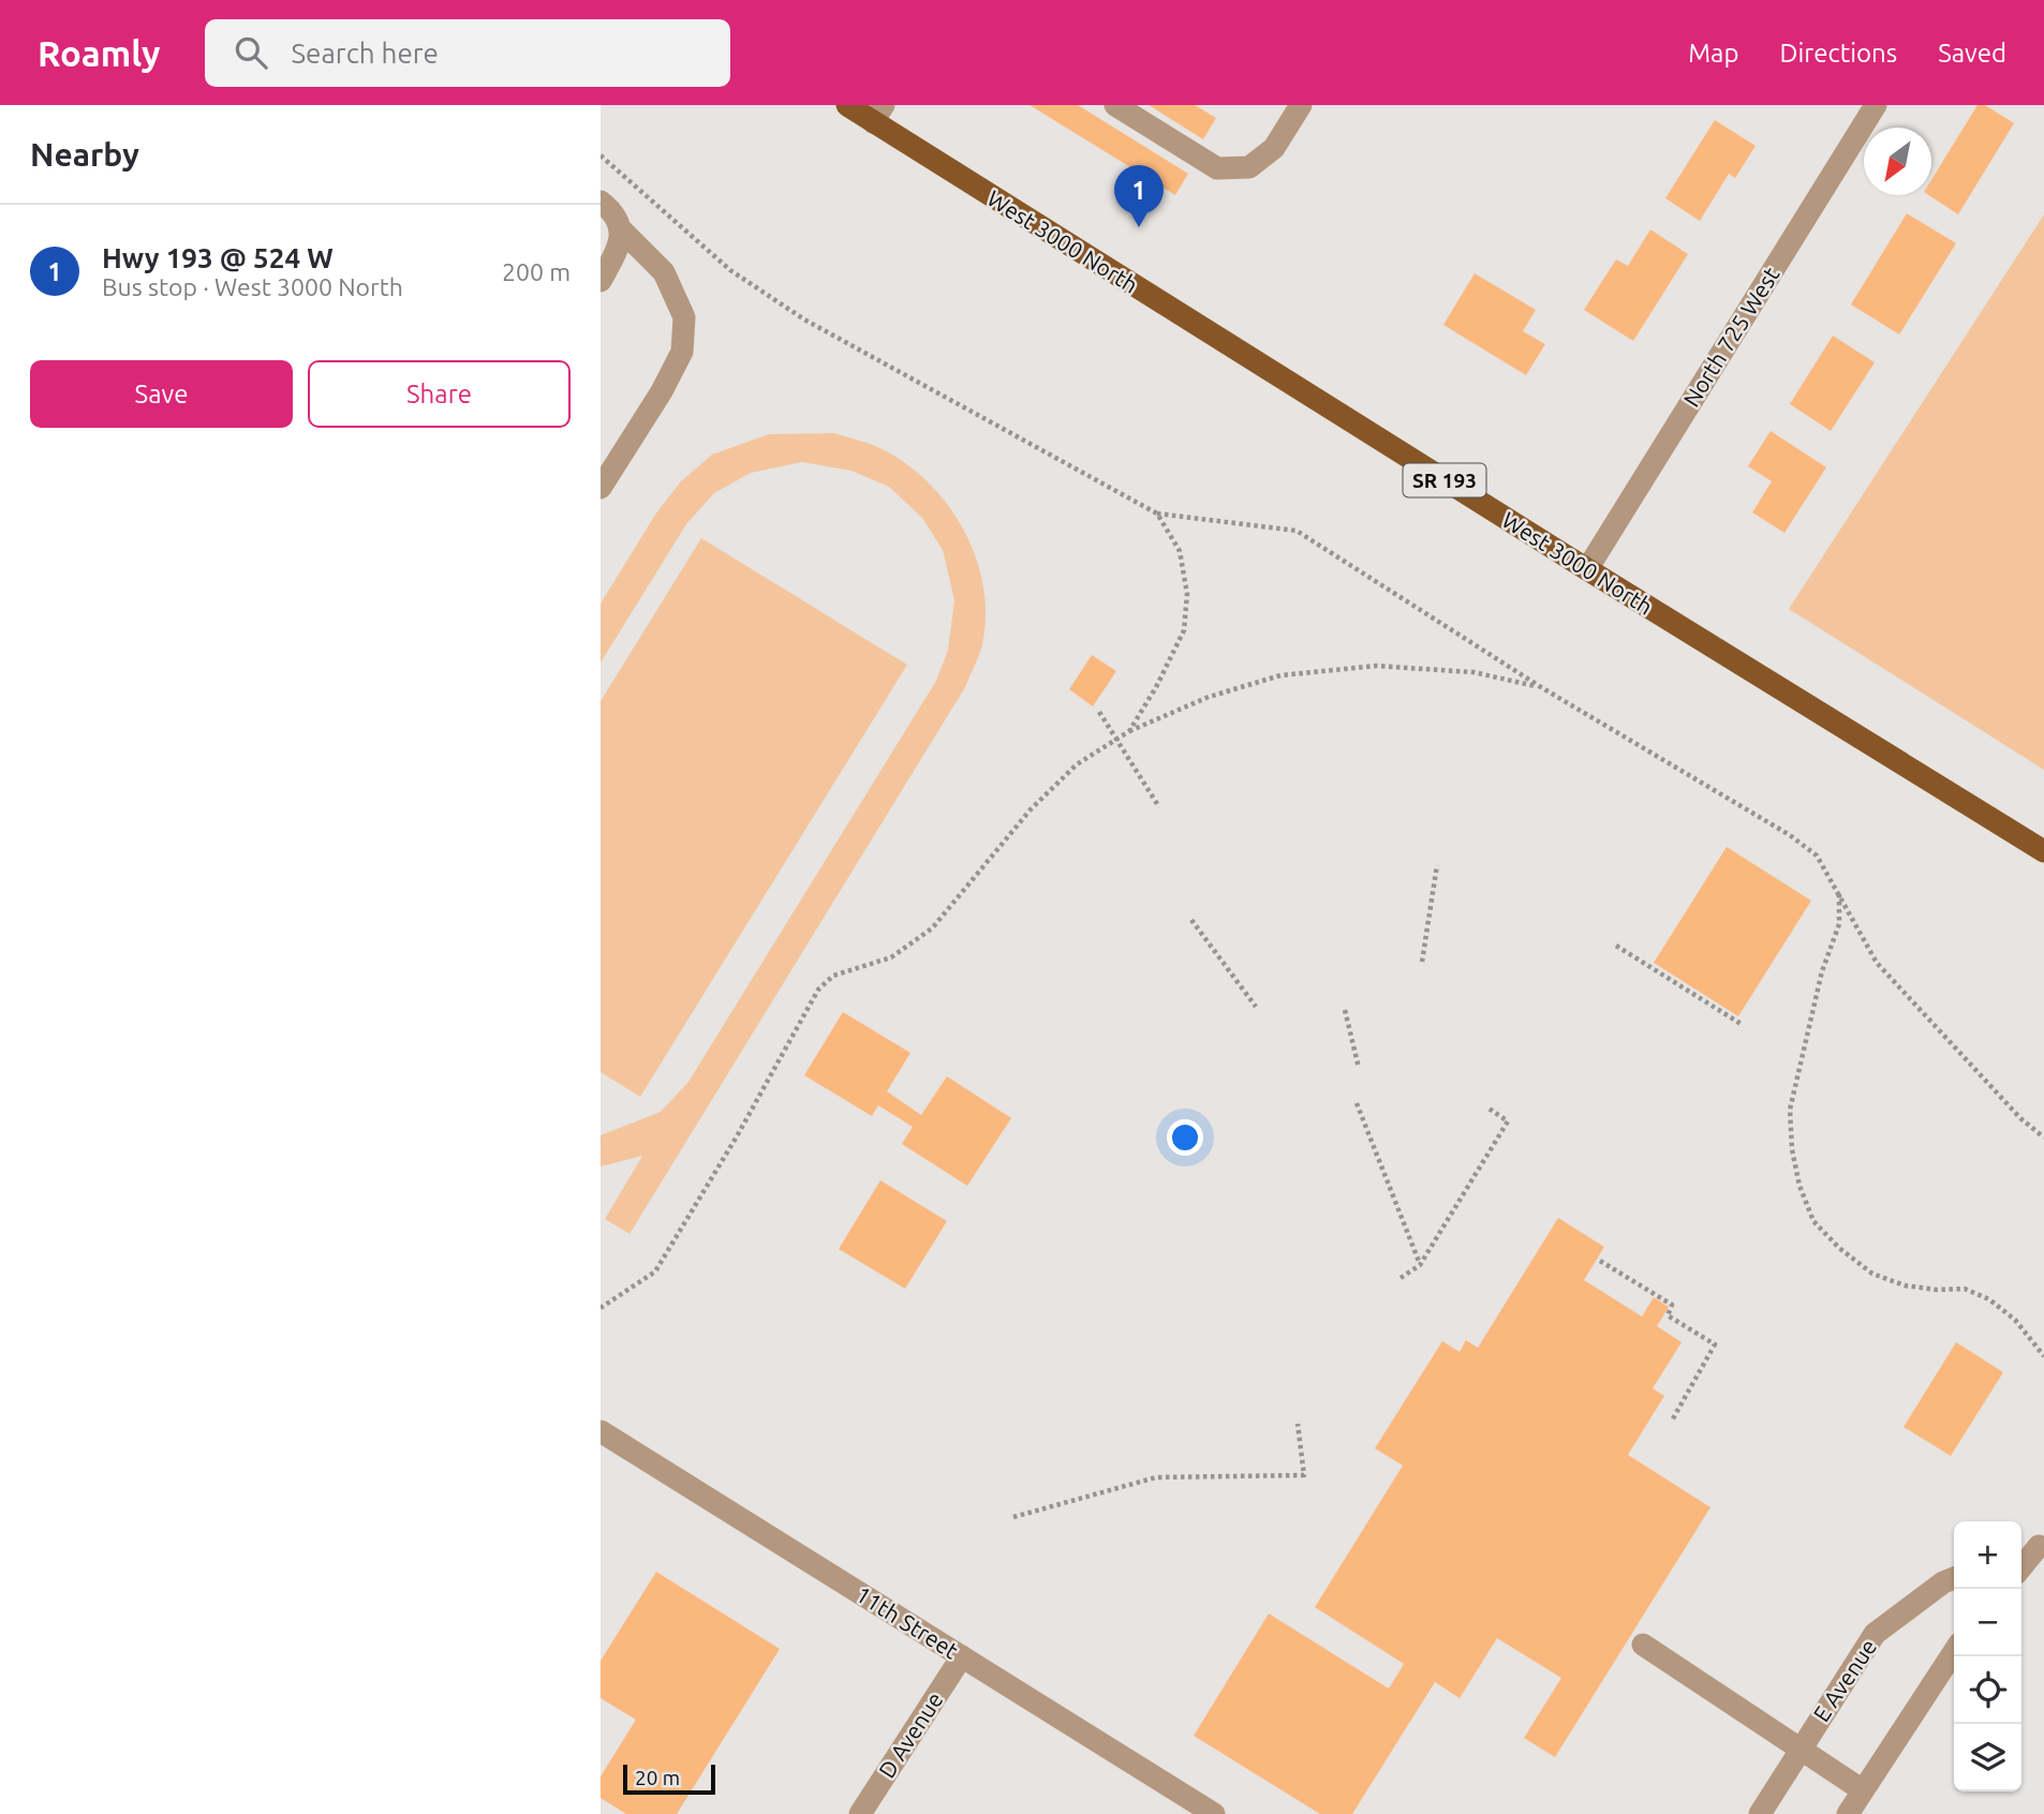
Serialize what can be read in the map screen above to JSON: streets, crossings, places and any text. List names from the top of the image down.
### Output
{
  "streets": {
    "main road": ["West 3000 North", "SR 193"],
    "street": [
      "North 725 West",
      "11th Street",
      "E Avenue",
      "D Avenue"
    ]
  },
  "crossings": [
    ["West 3000 North", "North 725 West"],
    ["11th Street", "D Avenue"]
  ],
  "scale_bar": "20 m",
  "north": "bottom left",
  "page": {
    "header": "Roamly",
    "search": "Search here",
    "nav": ["Map", "Directions", "Saved"],
    "heading": "Nearby",
    "pins": "1",
    "list": [
      {
        "mark": "1",
        "name": "Hwy 193 @ 524 W",
        "note": "Bus stop · West 3000 North",
        "value": "200 m"
      }
    ],
    "buttons": ["Save", "Share"],
    "map_buttons": ["+", "−"],
    "scale": "20 m"
  }
}
